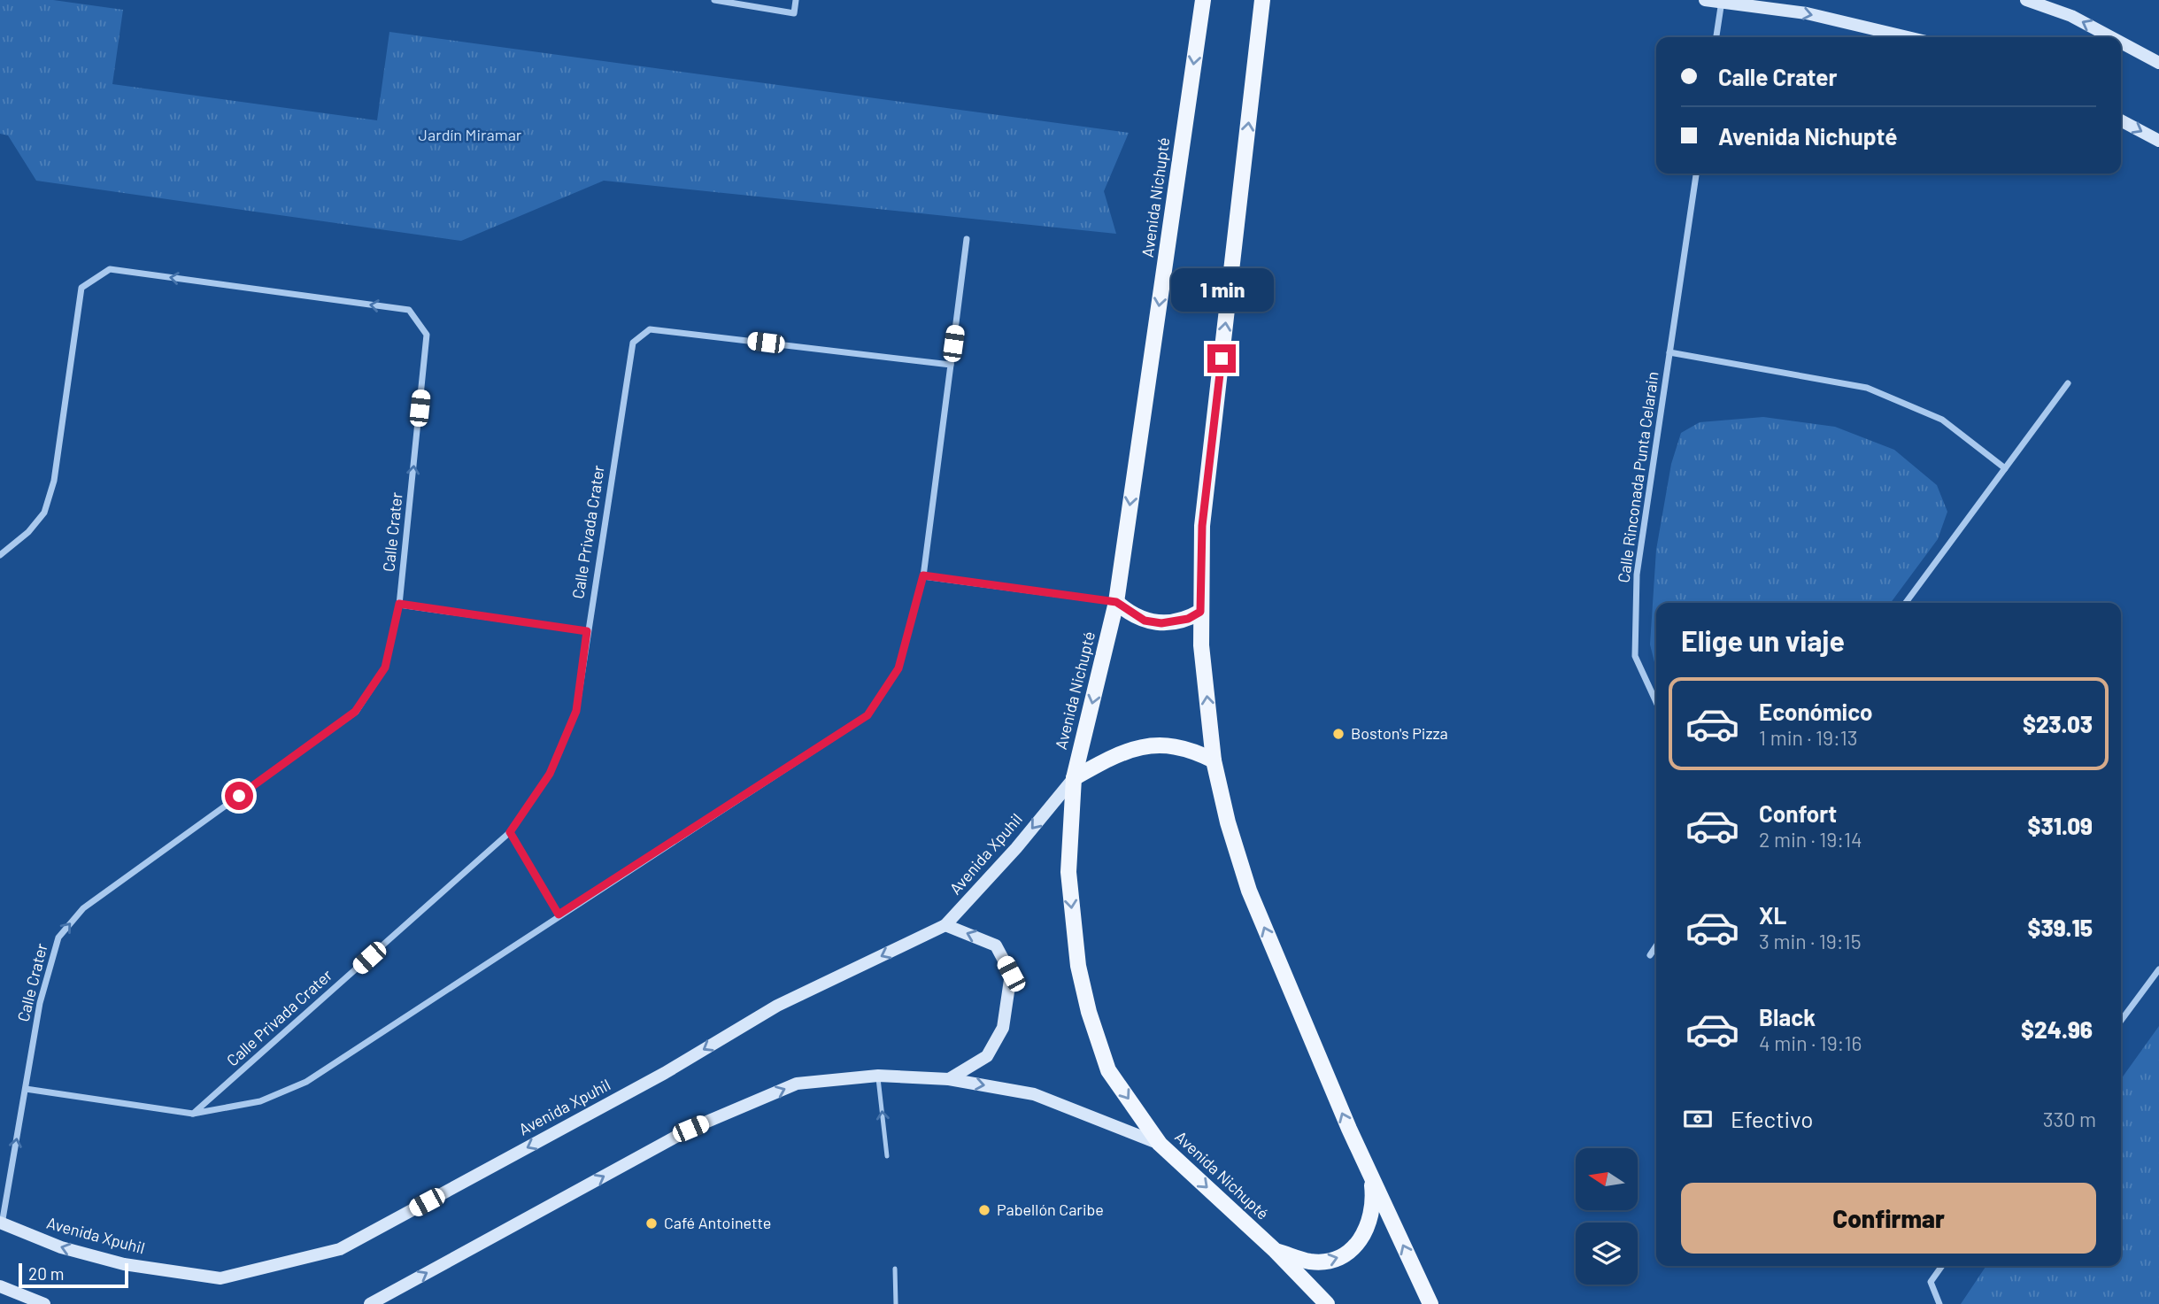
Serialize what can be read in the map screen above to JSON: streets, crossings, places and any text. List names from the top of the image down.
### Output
{
  "streets": {
    "main road": ["Avenida Nichupté"],
    "street": [
      "Calle Rinconada Punta Celarain",
      "Calle Crater",
      "Calle Privada Crater",
      "Avenida Xpuhil"
    ]
  },
  "crossings": [
    ["Avenida Nichupté", "Avenida Xpuhil"],
    ["Calle Crater", "Avenida Xpuhil"]
  ],
  "parks": ["Jardín Miramar"],
  "places": ["Boston's Pizza", "Pabellón Caribe", "Café Antoinette"],
  "scale_bar": "20 m",
  "north": "left",
  "page": {
    "banner": ["Calle Crater", "Avenida Nichupté"],
    "bubble": "1 min",
    "heading": "Elige un viaje",
    "list": [
      {
        "name": "Económico",
        "note": "1 min · 19:13",
        "value": "$23.03"
      },
      {
        "name": "Confort",
        "note": "2 min · 19:14",
        "value": "$31.09"
      },
      {
        "name": "XL",
        "note": "3 min · 19:15",
        "value": "$39.15"
      },
      {
        "name": "Black",
        "note": "4 min · 19:16",
        "value": "$24.96"
      }
    ],
    "pay": ["Efectivo", "330 m"],
    "buttons": "Confirmar",
    "scale": "20 m"
  }
}
